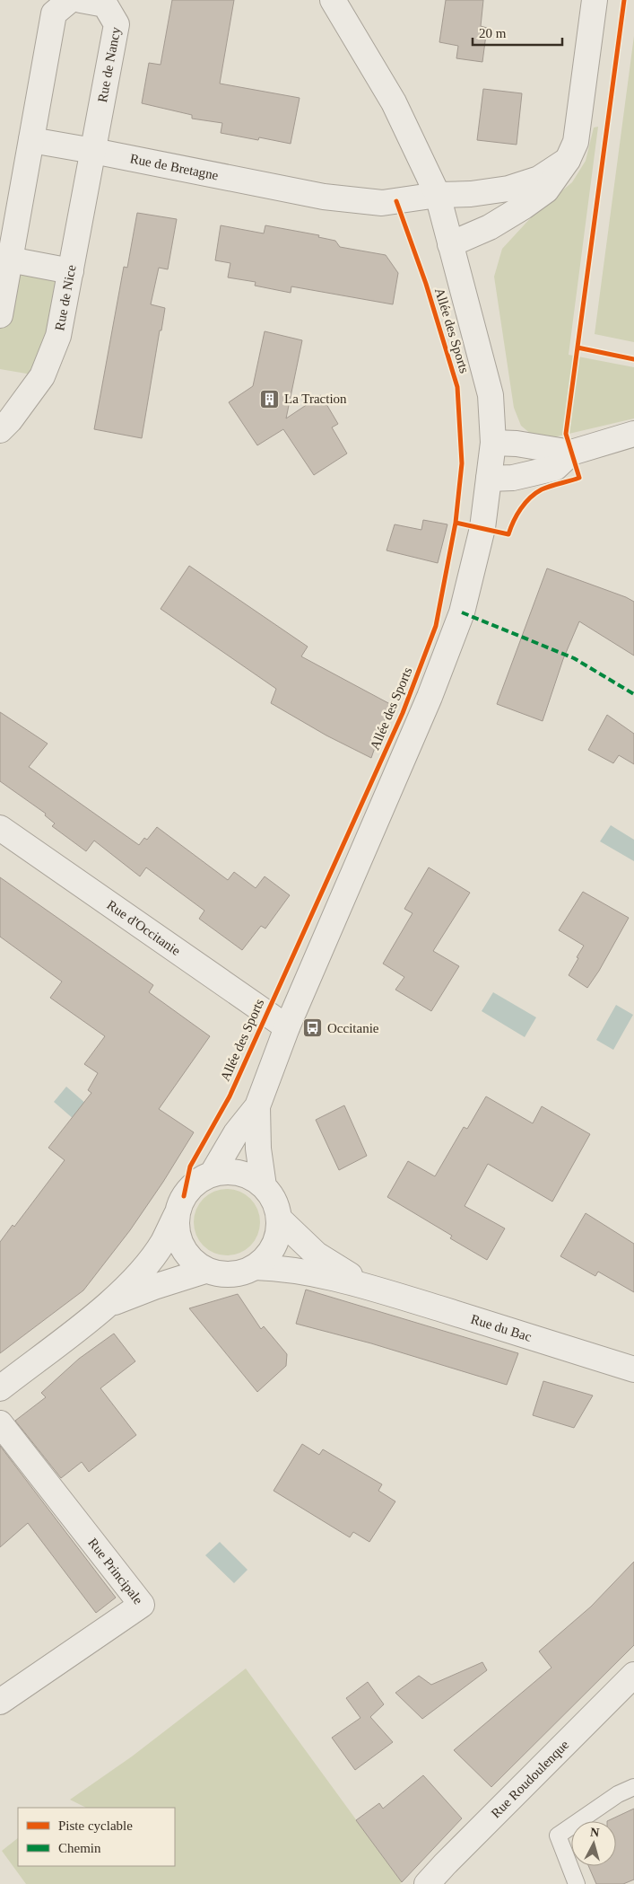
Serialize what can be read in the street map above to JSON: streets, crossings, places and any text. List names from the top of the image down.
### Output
{
  "streets": {
    "street": [
      "Rue de Nancy",
      "Rue de Bretagne",
      "Rue de Nice",
      "Allée des Sports",
      "Rue d'Occitanie",
      "Rue du Bac",
      "Rue Principale",
      "Rue Roudoulenque"
    ]
  },
  "crossings": [
    ["Rue de Nancy", "Rue de Bretagne"],
    ["Rue de Nancy", "Rue de Nice"],
    ["Rue de Bretagne", "Rue de Nice"],
    ["Rue de Bretagne", "Allée des Sports"],
    ["Allée des Sports", "Rue d'Occitanie"],
    ["Allée des Sports", "Rue du Bac"]
  ],
  "places": {
    "building": ["La Traction"],
    "bus stop": ["Occitanie"]
  },
  "legend": ["Piste cyclable", "Chemin"],
  "scale_bar": "20 m",
  "north": "top"
}
